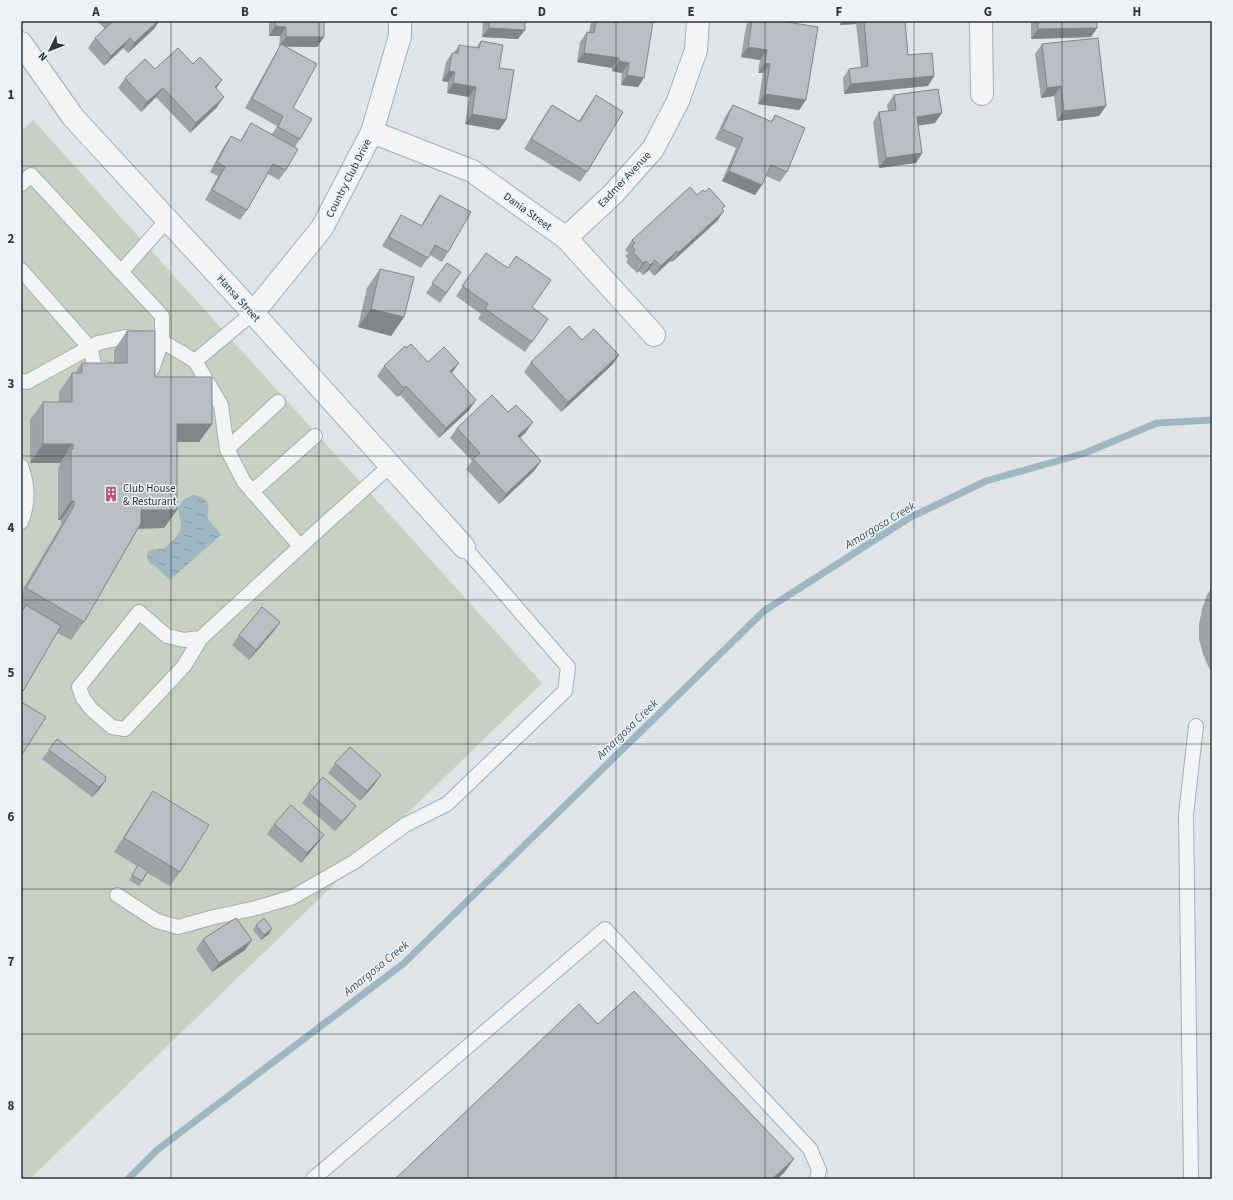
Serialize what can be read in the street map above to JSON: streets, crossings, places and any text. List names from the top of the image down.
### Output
{
  "streets": {
    "street": [
      "Country Club Drive",
      "Eadmer Avenue",
      "Dania Street",
      "Hansa Street"
    ]
  },
  "crossings": [
    ["Country Club Drive", "Dania Street"],
    ["Country Club Drive", "Hansa Street"],
    ["Eadmer Avenue", "Dania Street"]
  ],
  "water": ["Amargosa Creek"],
  "places": {
    "building": ["Club House & Resturant"]
  },
  "north": "bottom left",
  "grid": {
    "columns": [
      "A",
      "B",
      "C",
      "D",
      "E",
      "F",
      "G",
      "H"
    ],
    "rows": [
      "1",
      "2",
      "3",
      "4",
      "5",
      "6",
      "7",
      "8"
    ]
  }
}
